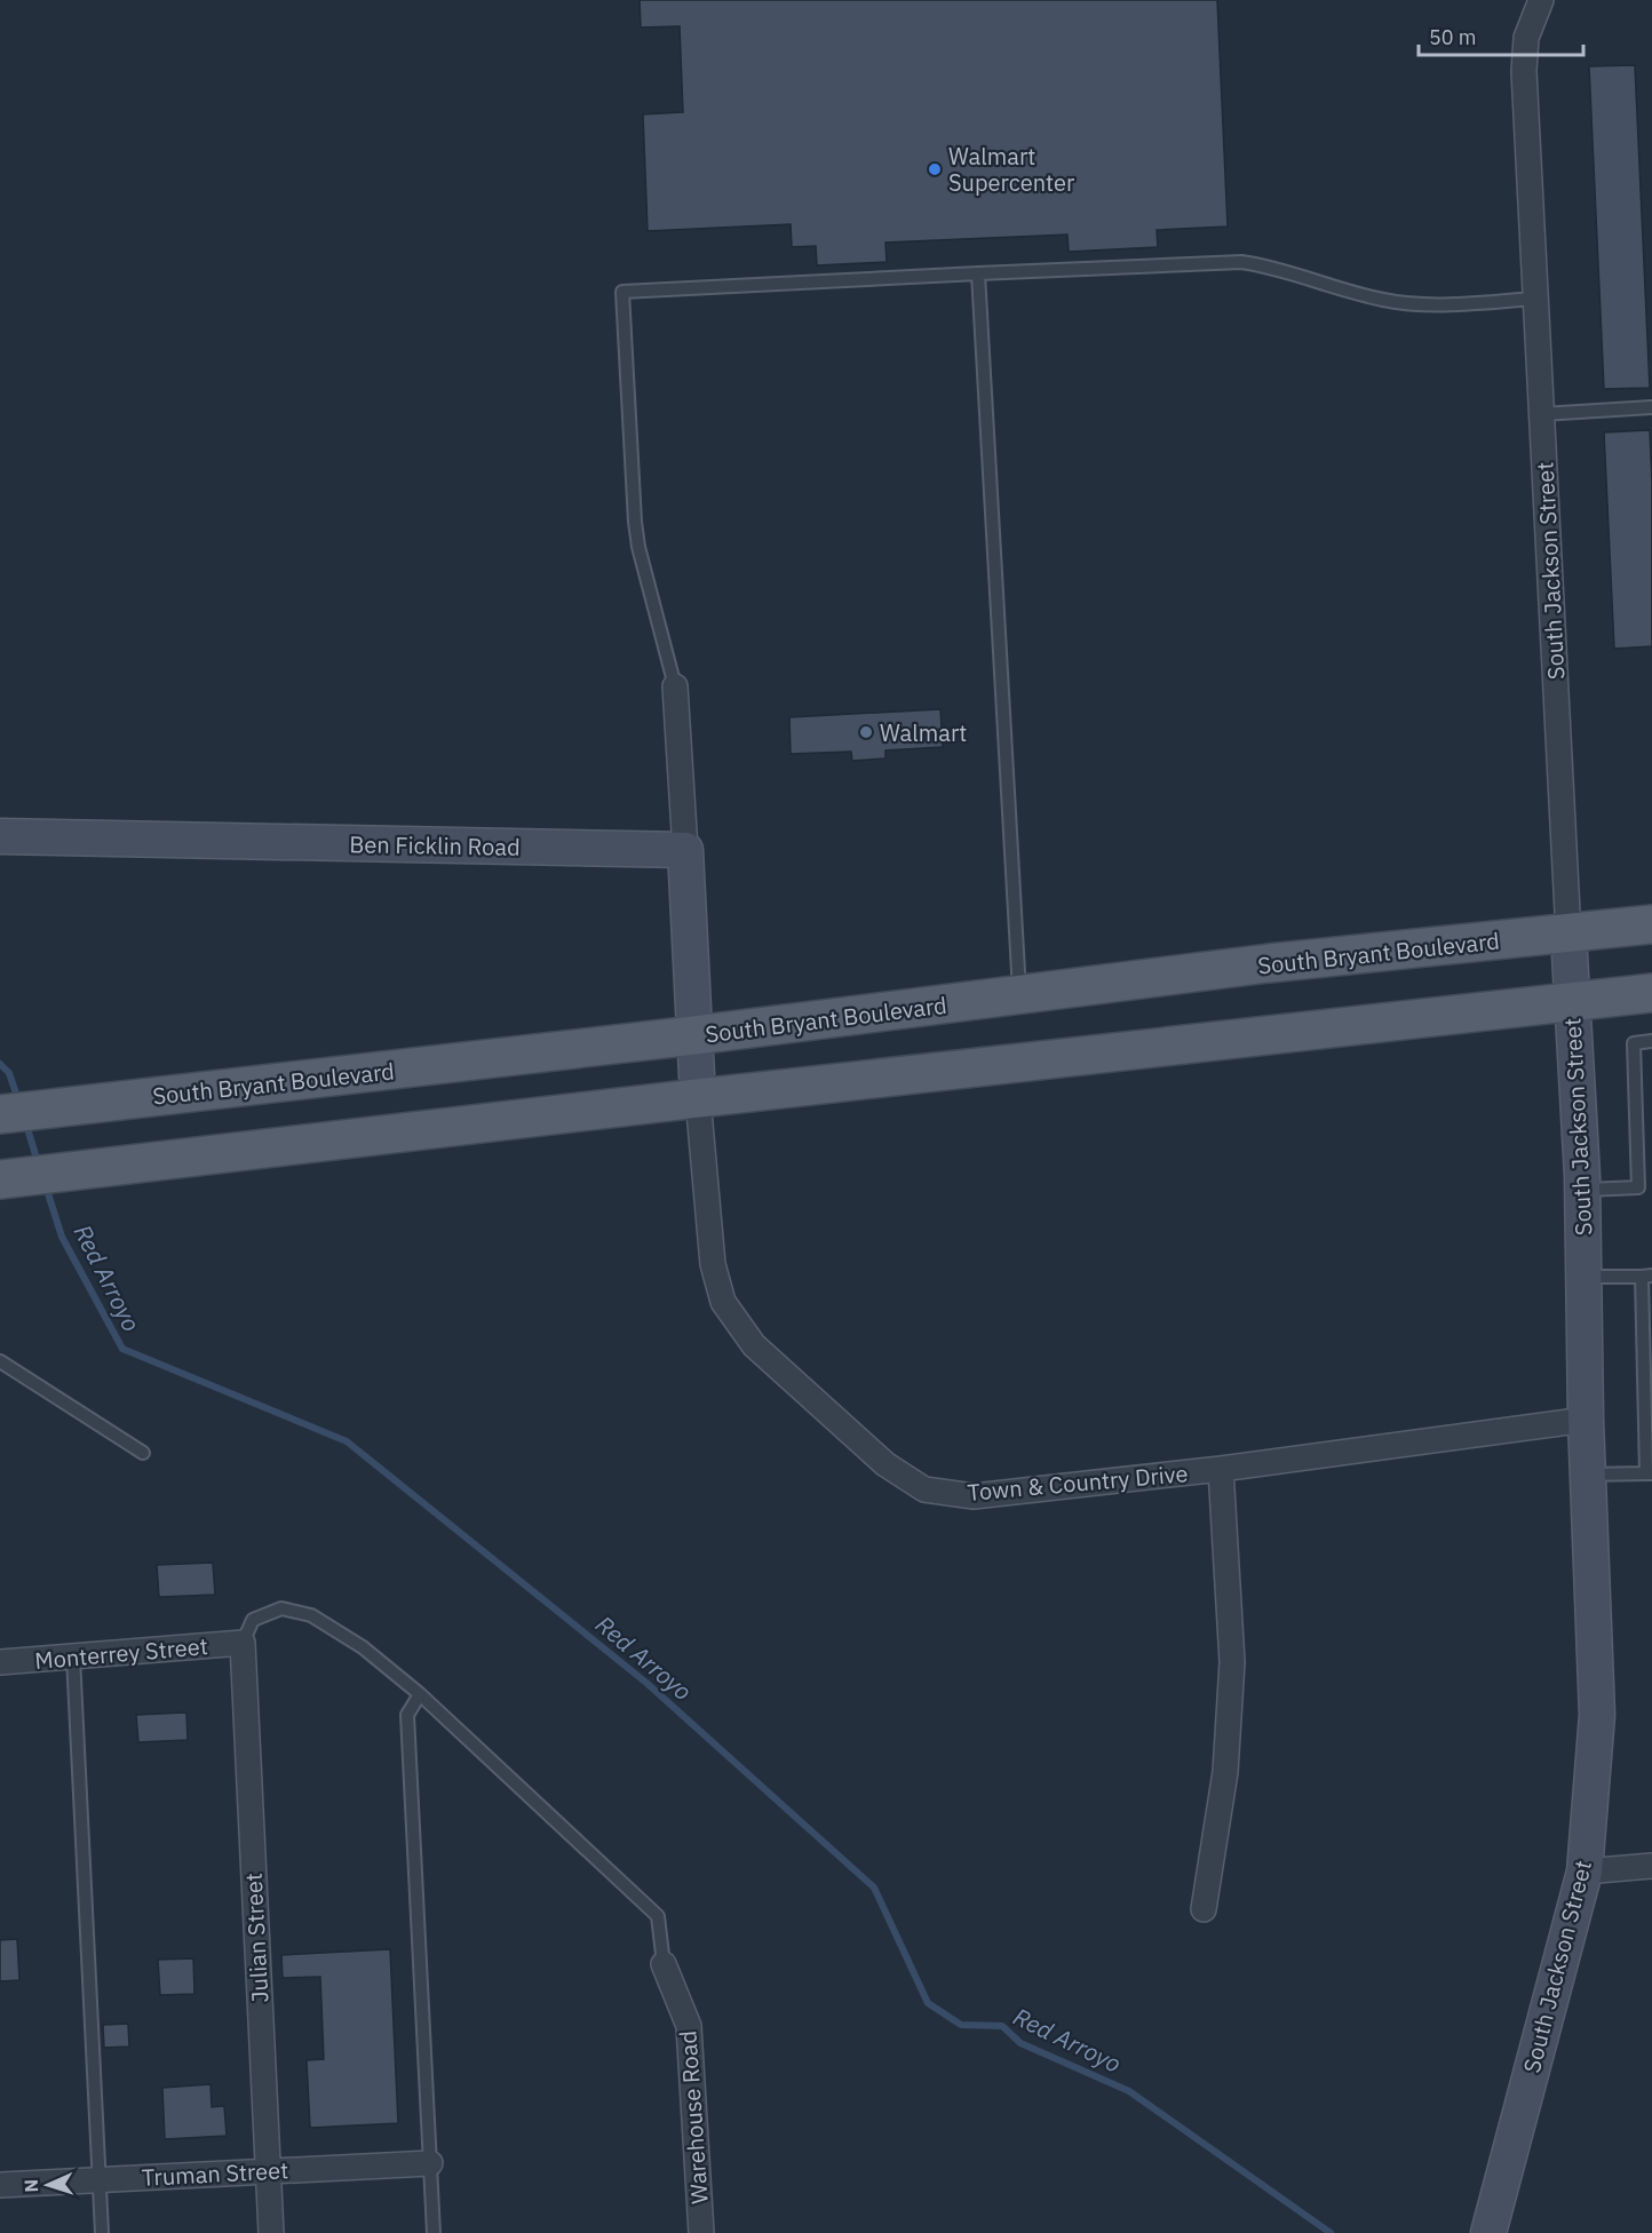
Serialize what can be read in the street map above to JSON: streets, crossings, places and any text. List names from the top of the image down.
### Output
{
  "streets": {
    "main road": ["South Jackson Street", "Ben Ficklin Road", "South Bryant Boulevard"],
    "street": [
      "Town & Country Drive",
      "Monterrey Street",
      "Julian Street",
      "Warehouse Road",
      "Truman Street"
    ]
  },
  "crossings": [
    ["South Jackson Street", "South Bryant Boulevard"],
    ["South Jackson Street", "Town & Country Drive"],
    ["Monterrey Street", "Julian Street"],
    ["Julian Street", "Truman Street"]
  ],
  "water": ["Red Arroyo"],
  "places": ["Walmart Supercenter", "Walmart"],
  "scale_bar": "50 m",
  "north": "left"
}
